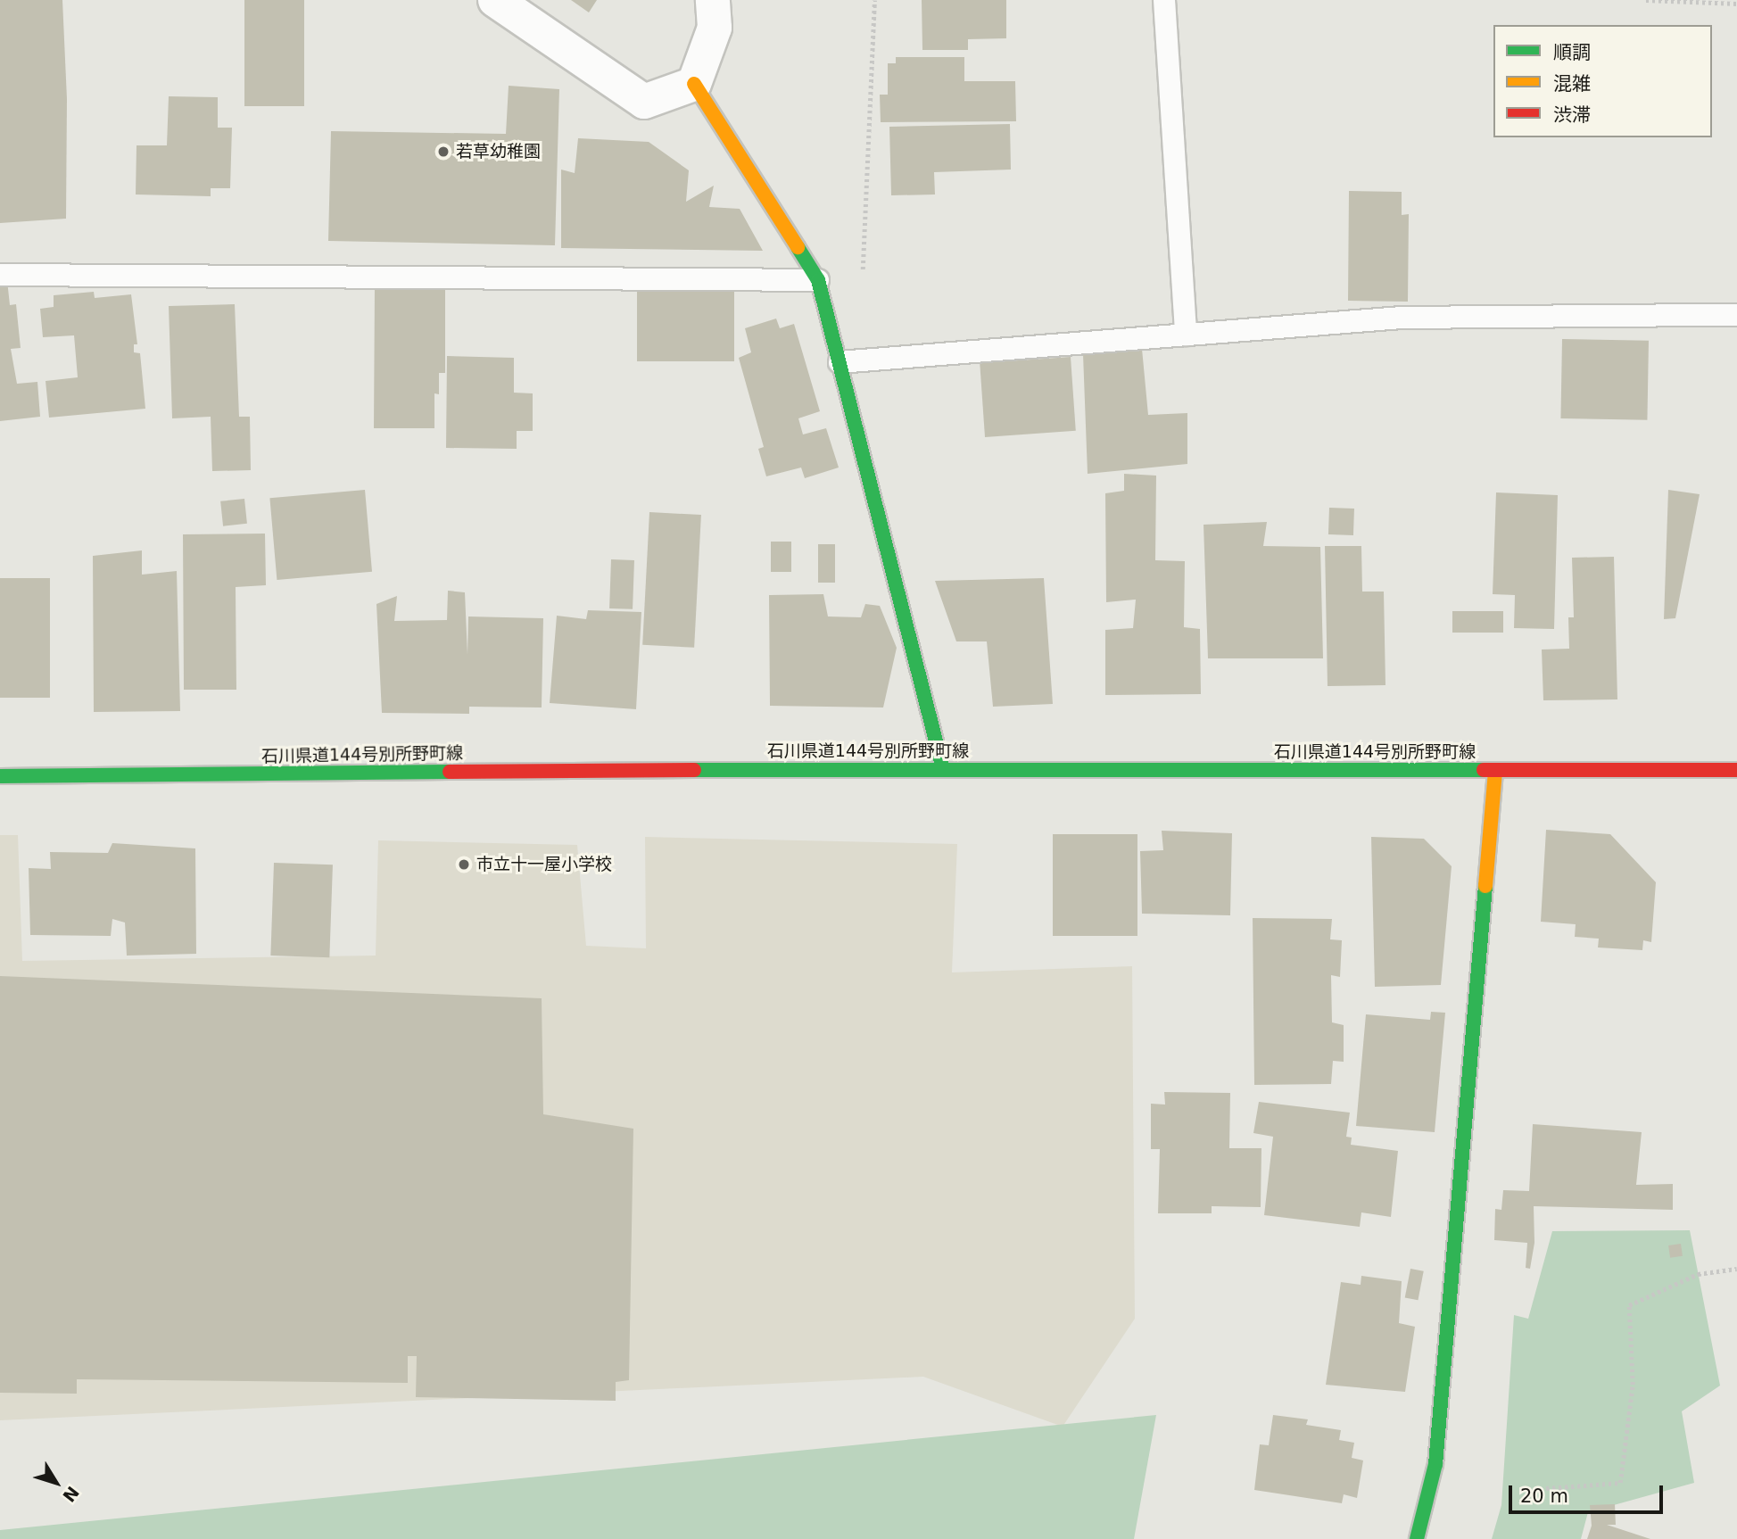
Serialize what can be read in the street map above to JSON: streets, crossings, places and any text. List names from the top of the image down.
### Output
{
  "streets": {
    "main road": ["石川県道144号別所野町線"]
  },
  "places": ["若草幼稚園", "市立十一屋小学校"],
  "legend": ["順調", "混雑", "渋滞"],
  "scale_bar": "20 m",
  "north": "bottom right"
}
